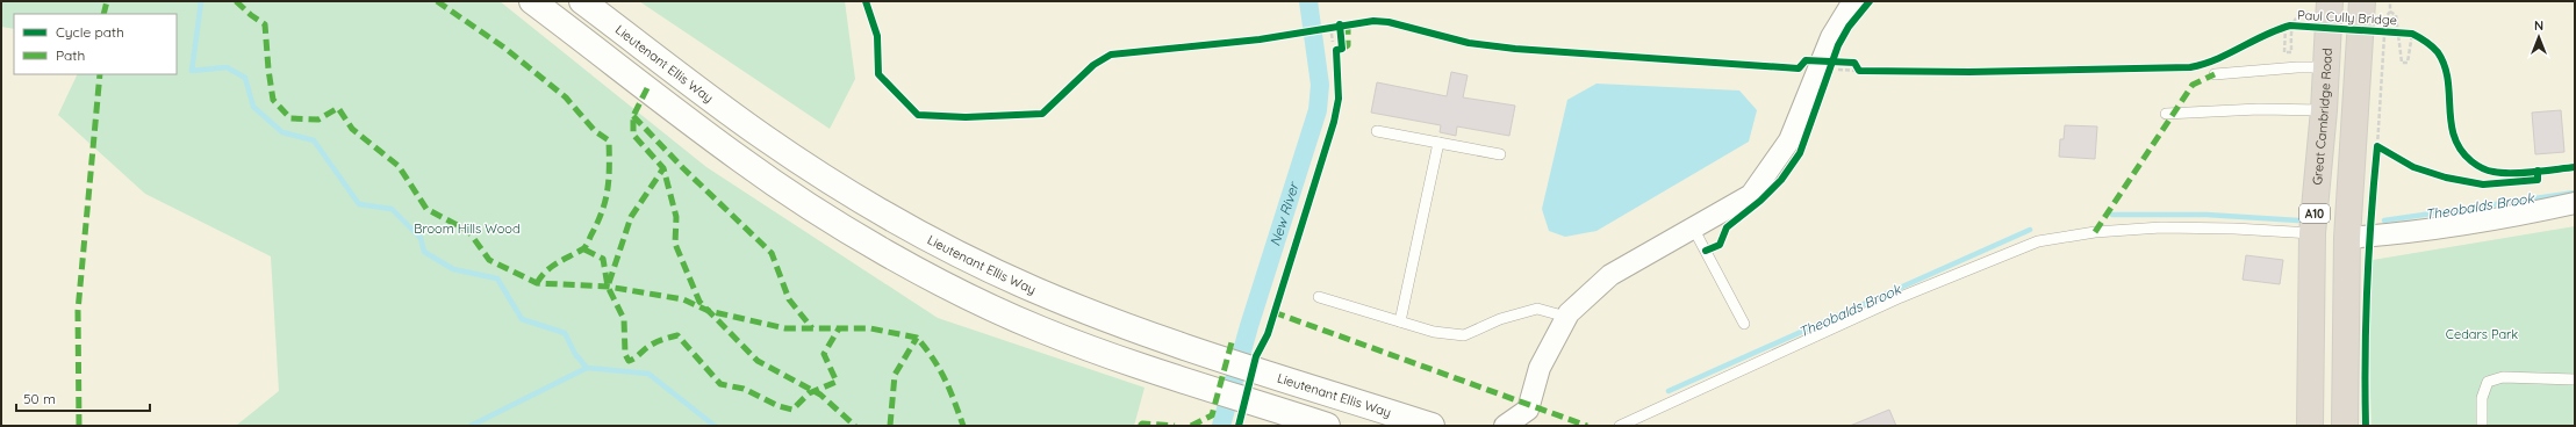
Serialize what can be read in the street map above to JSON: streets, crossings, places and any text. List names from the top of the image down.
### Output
{
  "streets": {
    "highway": ["Great Cambridge Road", "A10"],
    "main road": ["Lieutenant Ellis Way"],
    "cycle path": ["Paul Cully Bridge"]
  },
  "water": ["Theobalds Brook", "New River"],
  "parks": ["Broom Hills Wood", "Cedars Park"],
  "legend": ["Cycle path", "Path"],
  "scale_bar": "50 m",
  "north": "top"
}
